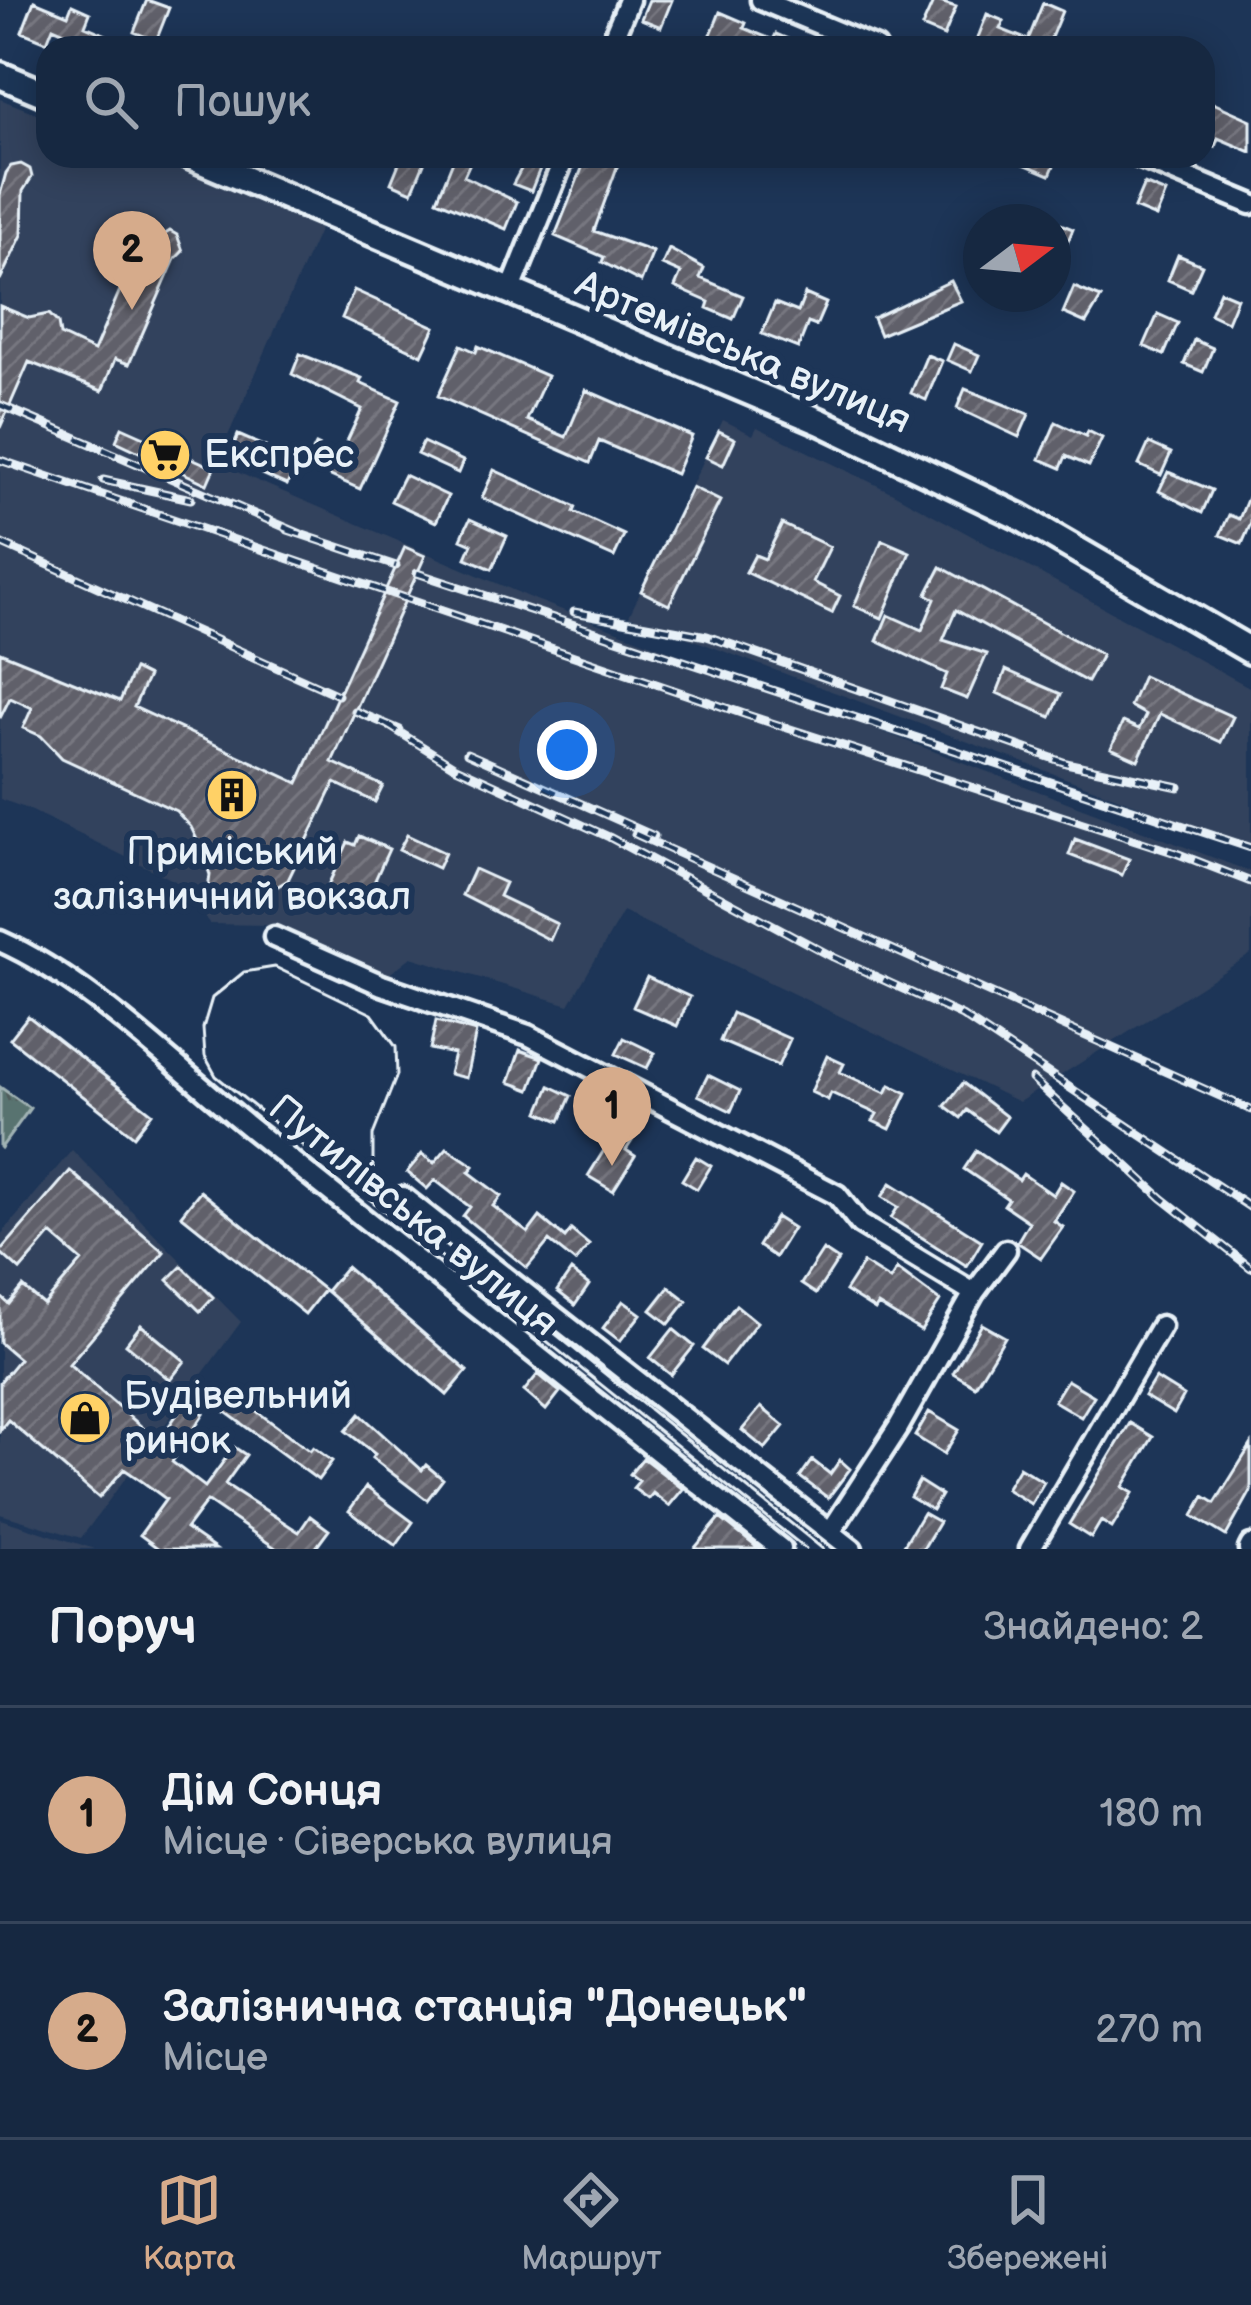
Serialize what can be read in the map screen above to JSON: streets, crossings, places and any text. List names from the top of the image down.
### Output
{
  "streets": {
    "main road": ["Артемівська вулиця"],
    "street": ["Путилівська вулиця"]
  },
  "places": {
    "supermarket": ["Експрес"],
    "building": ["Приміський залізничний вокзал"],
    "shop": ["Будівельний ринок"]
  },
  "north": "right",
  "page": {
    "search": "Пошук",
    "pins": ["2", "1"],
    "heading": ["Поруч", "Знайдено: 2"],
    "list": [
      {
        "mark": "1",
        "name": "Дім Сонця",
        "note": "Місце · Сіверська вулиця",
        "value": "180 m"
      },
      {
        "mark": "2",
        "name": "Залізнична станція \"Донецьк\"",
        "note": "Місце",
        "value": "270 m"
      }
    ],
    "nav": ["Карта", "Маршрут", "Збережені"]
  }
}
